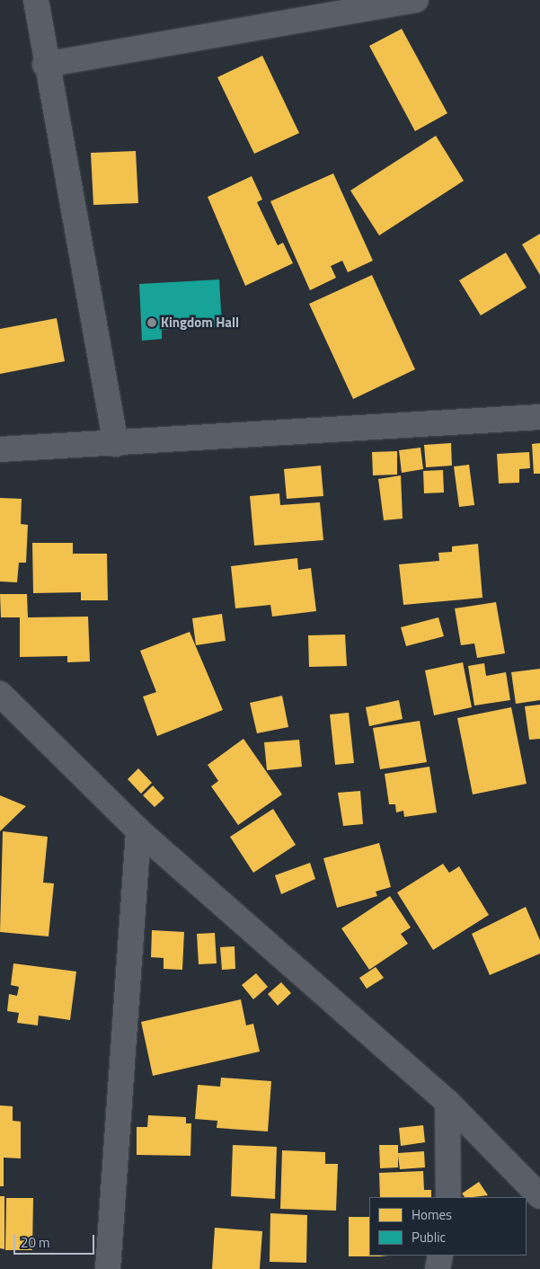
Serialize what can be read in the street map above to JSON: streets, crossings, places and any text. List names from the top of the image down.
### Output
{
  "places": ["Kingdom Hall"],
  "legend": ["Homes", "Public"],
  "scale_bar": "20 m"
}
